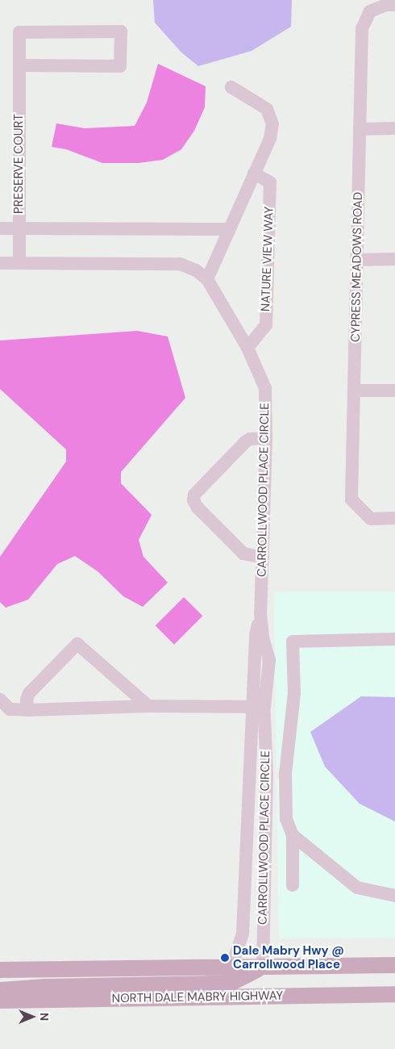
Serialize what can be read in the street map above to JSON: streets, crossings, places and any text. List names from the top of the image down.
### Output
{
  "streets": {
    "main road": ["NORTH DALE MABRY HIGHWAY"],
    "street": [
      "PRESERVE COURT",
      "NATURE VIEW WAY",
      "CYPRESS MEADOWS ROAD",
      "CARROLLWOOD PLACE CIRCLE"
    ]
  },
  "crossings": [
    ["PRESERVE COURT", "CARROLLWOOD PLACE CIRCLE"],
    ["NATURE VIEW WAY", "CARROLLWOOD PLACE CIRCLE"]
  ],
  "places": ["Dale Mabry Hwy @ Carrollwood Place"],
  "north": "right"
}
